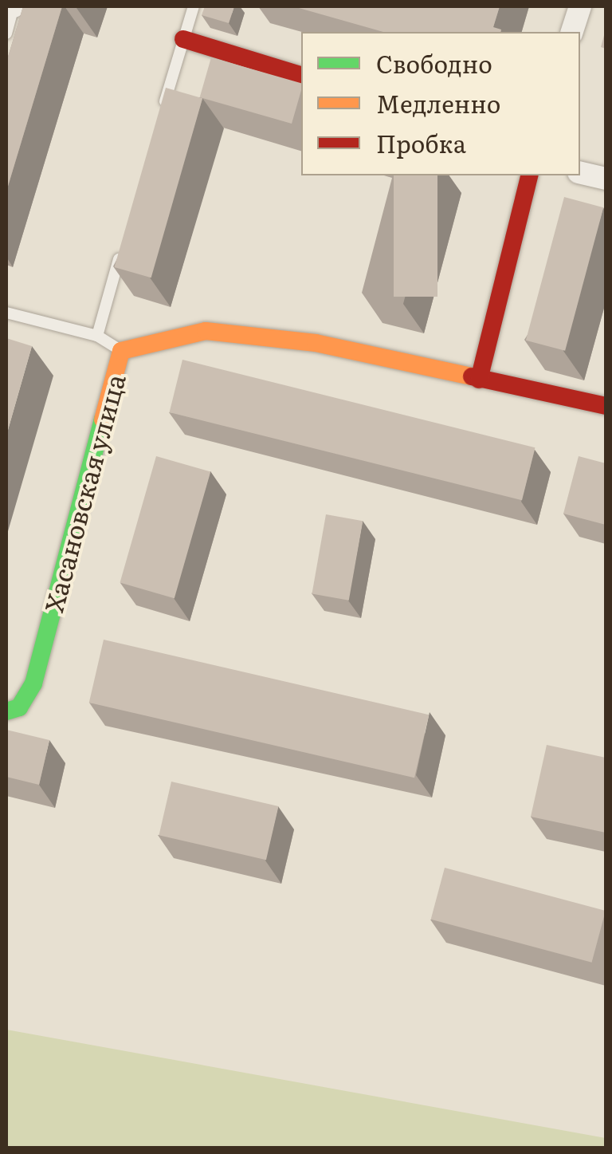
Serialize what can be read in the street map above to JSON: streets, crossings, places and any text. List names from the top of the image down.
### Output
{
  "streets": {
    "street": ["Хасановская улица"]
  },
  "legend": ["Свободно", "Медленно", "Пробка"]
}
